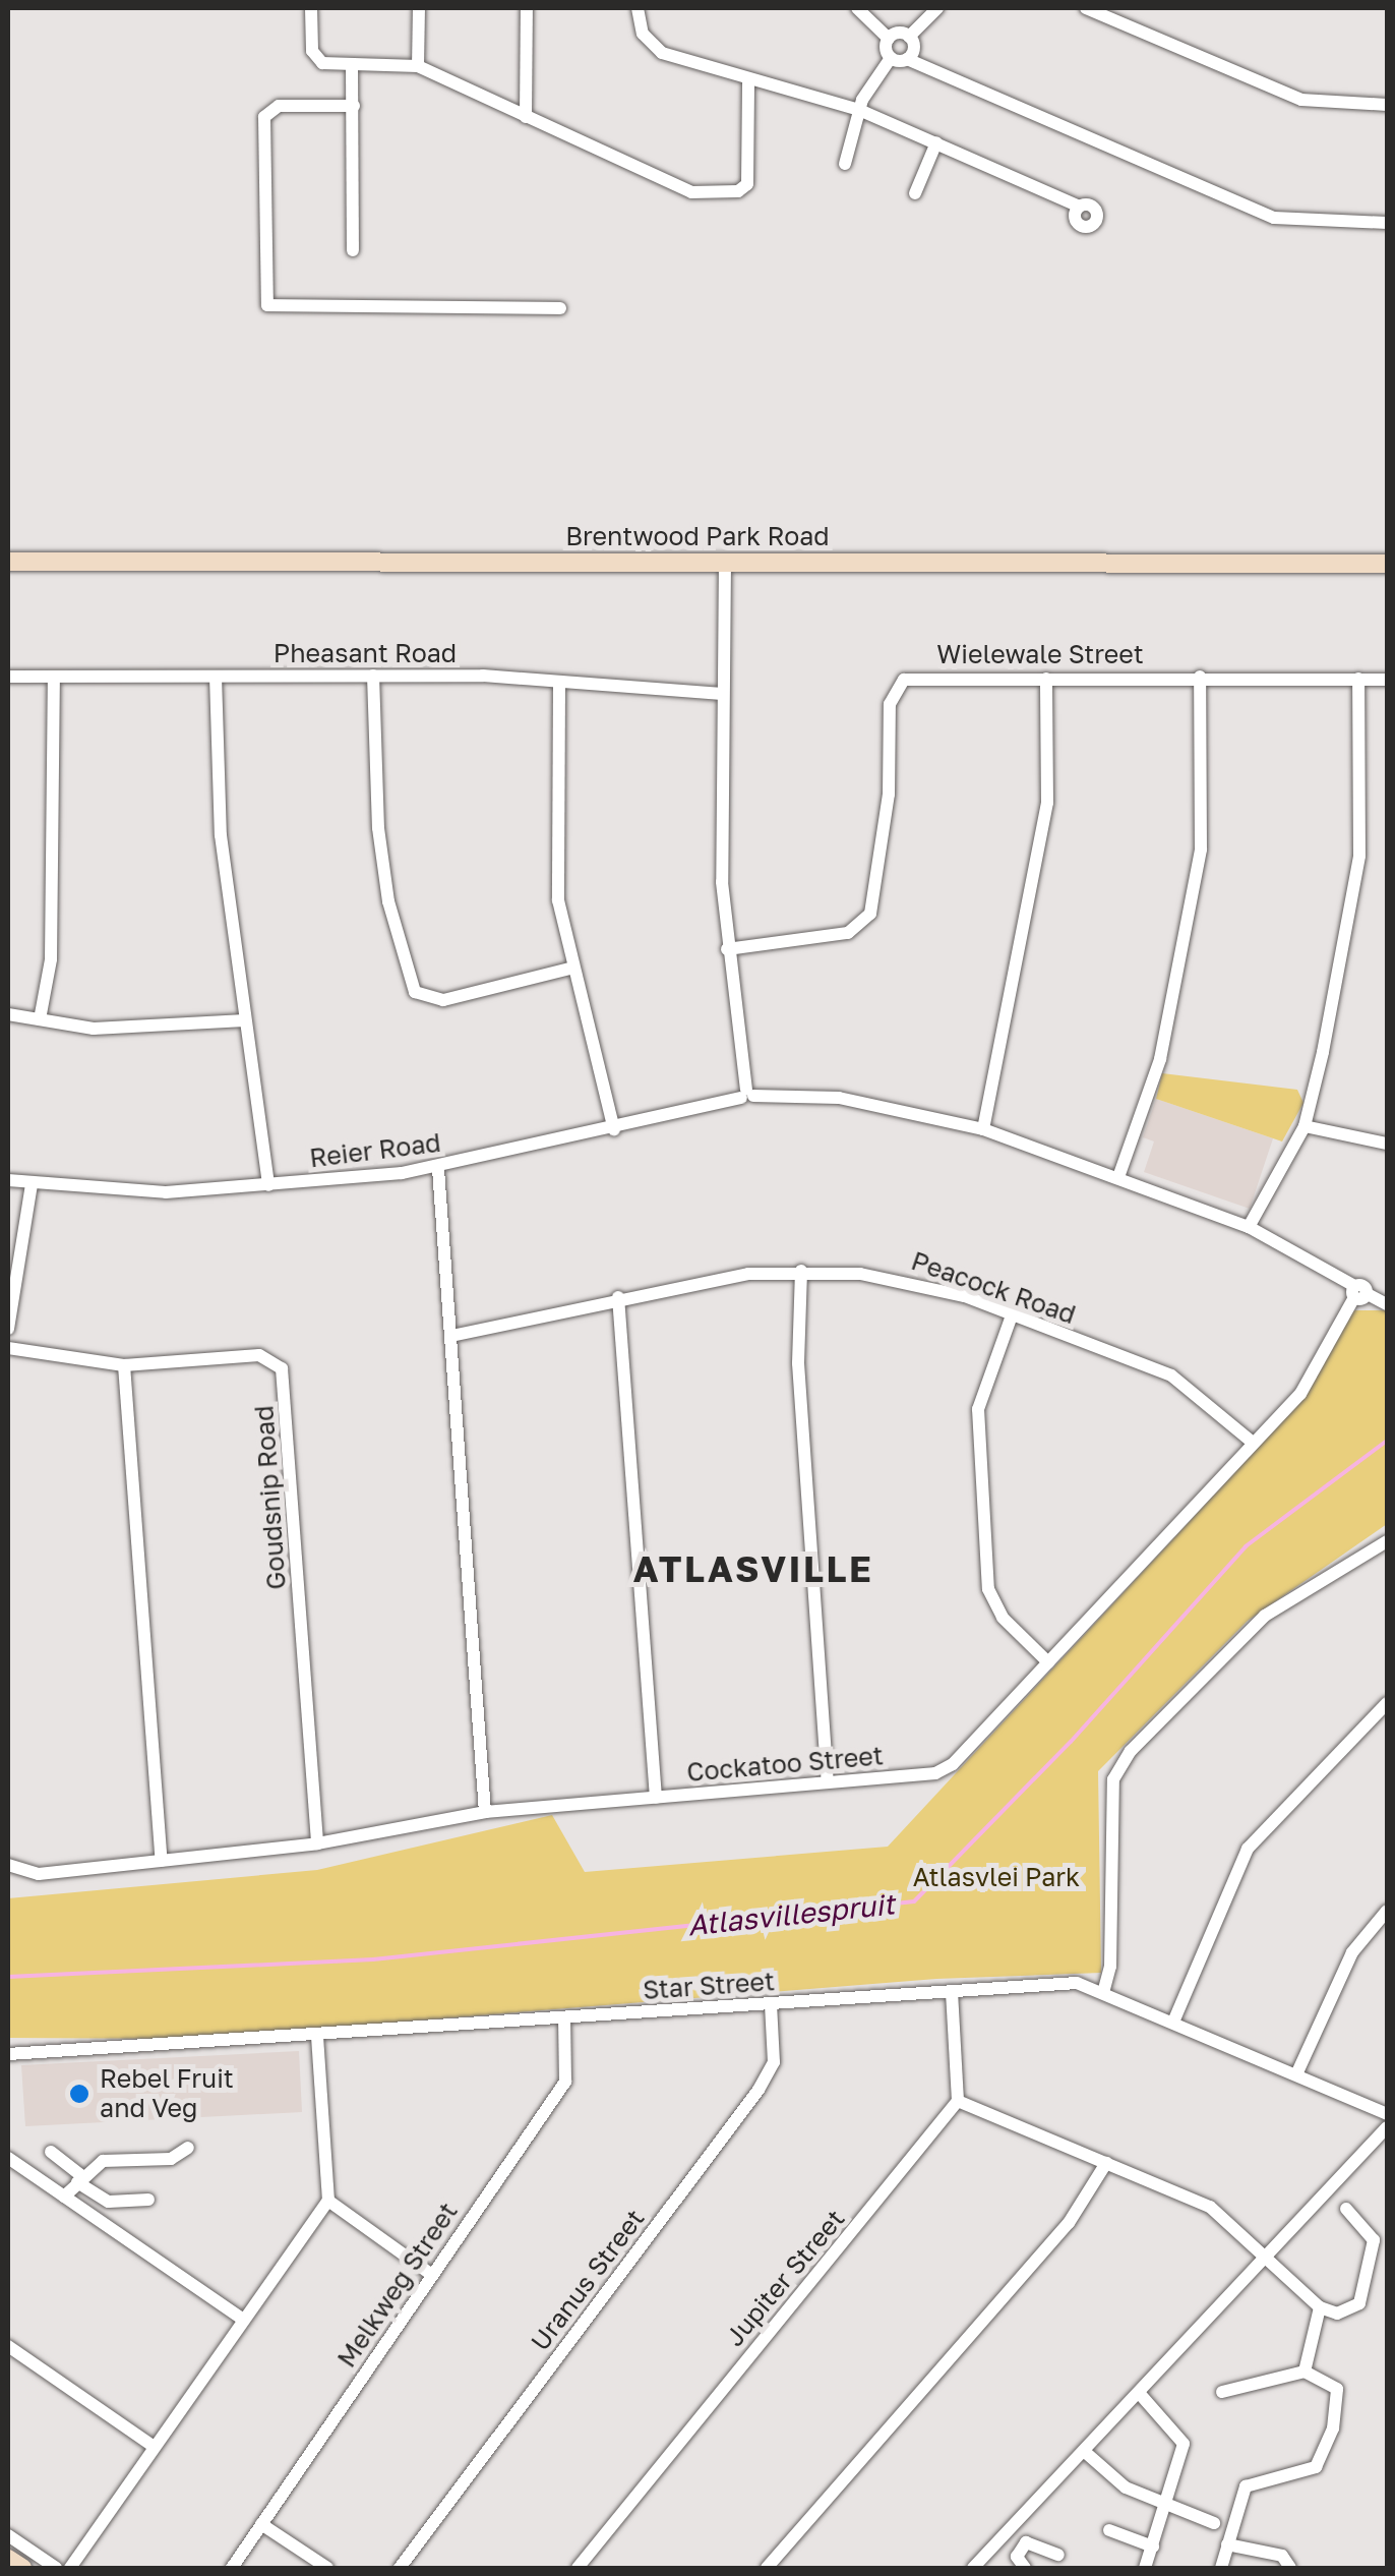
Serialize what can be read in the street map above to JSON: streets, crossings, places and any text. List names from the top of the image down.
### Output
{
  "streets": {
    "street": [
      "Brentwood Park Road",
      "Pheasant Road",
      "Wielewale Street",
      "Reier Road",
      "Peacock Road",
      "Goudsnip Road",
      "Cockatoo Street",
      "Star Street",
      "Jupiter Street",
      "Uranus Street",
      "Melkweg Street"
    ]
  },
  "crossings": [
    ["Reier Road", "Cockatoo Street"],
    ["Peacock Road", "Cockatoo Street"],
    ["Goudsnip Road", "Cockatoo Street"],
    ["Star Street", "Uranus Street"],
    ["Star Street", "Melkweg Street"]
  ],
  "districts": ["ATLASVILLE"],
  "water": ["Atlasvillespruit"],
  "parks": ["Atlasvlei Park"],
  "places": ["Rebel Fruit and Veg"]
}
